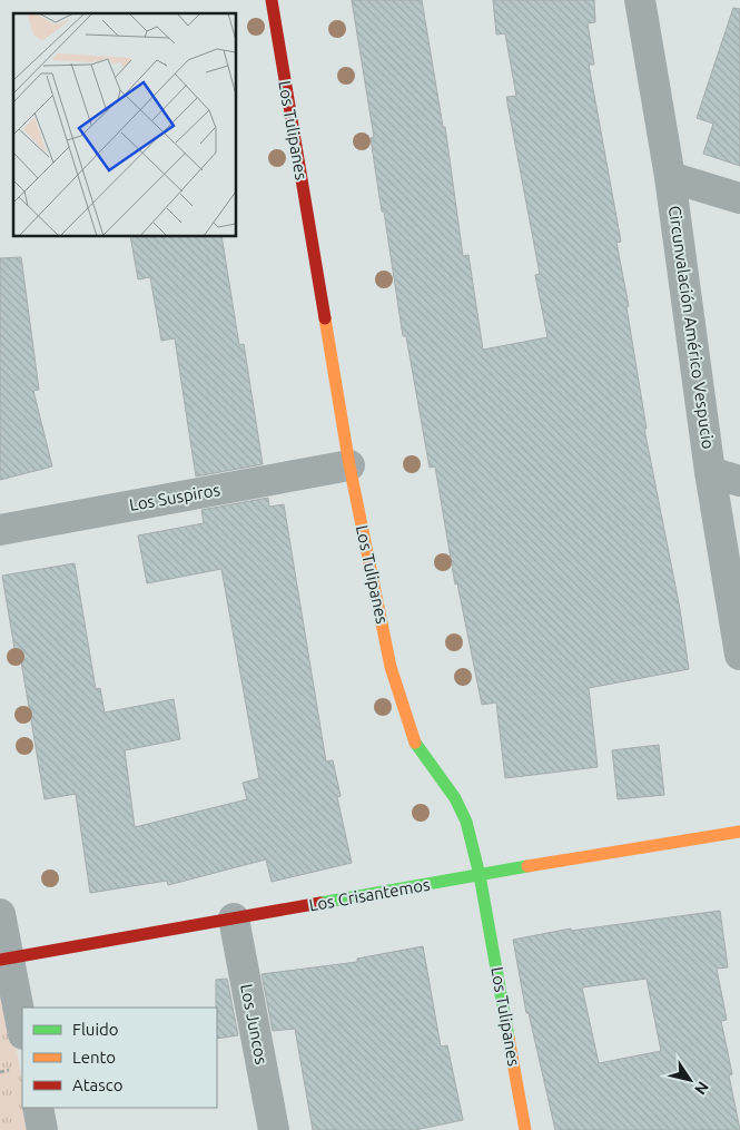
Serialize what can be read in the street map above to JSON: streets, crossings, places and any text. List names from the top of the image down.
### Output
{
  "streets": {
    "street": [
      "Los Tulipanes",
      "Circunvalación Américo Vespucio",
      "Los Suspiros",
      "Los Crisantemos",
      "Los Juncos"
    ]
  },
  "crossings": [
    ["Los Tulipanes", "Los Suspiros"],
    ["Los Tulipanes", "Los Crisantemos"],
    ["Los Crisantemos", "Los Juncos"]
  ],
  "legend": ["Fluido", "Lento", "Atasco"],
  "north": "bottom right"
}
